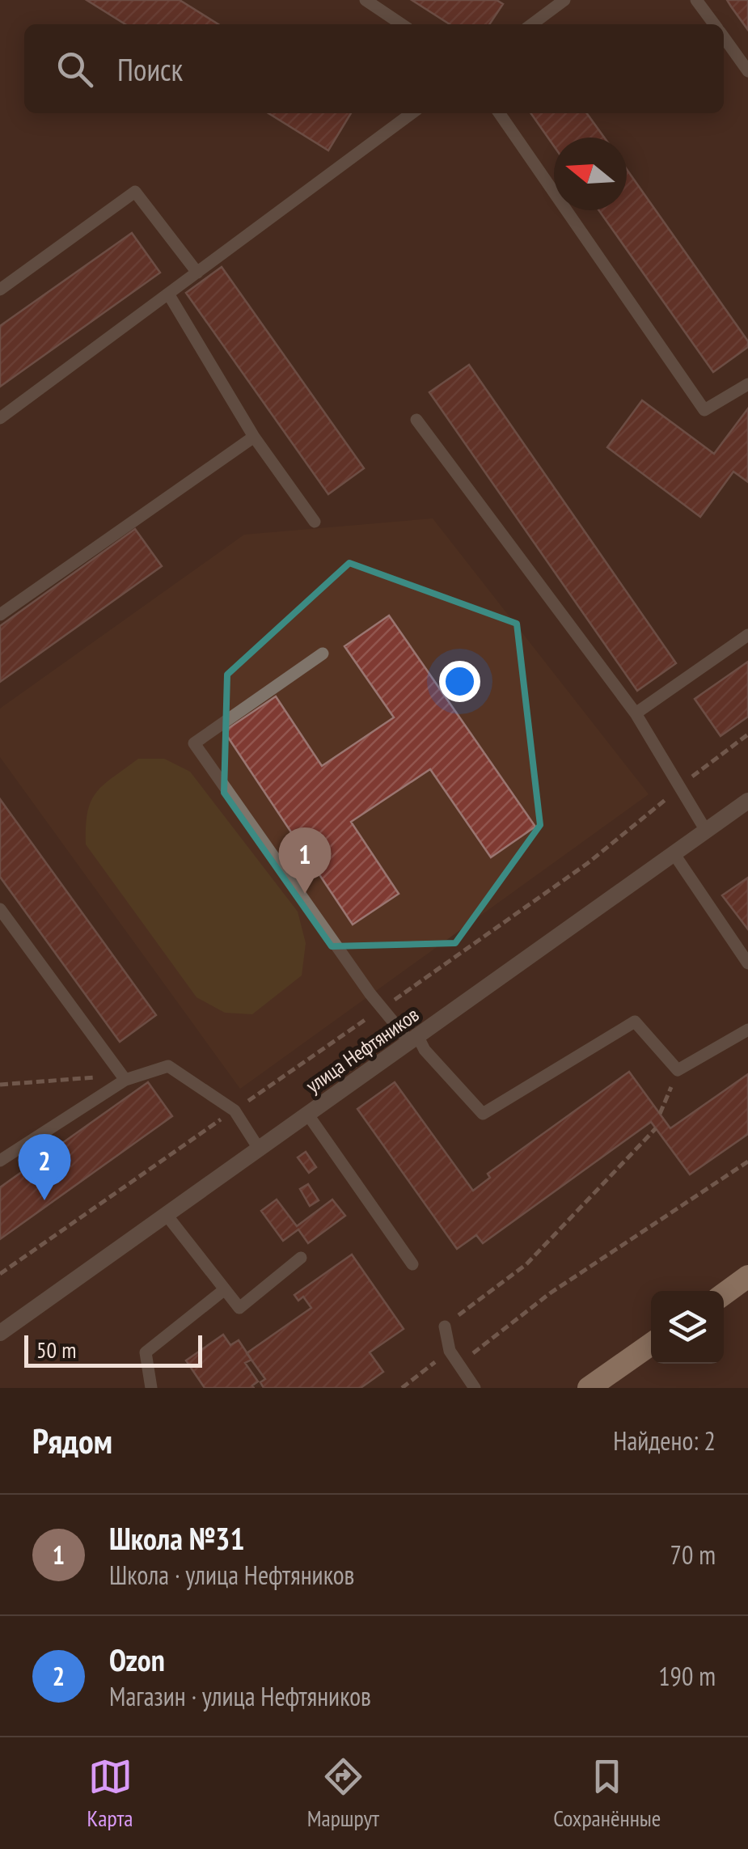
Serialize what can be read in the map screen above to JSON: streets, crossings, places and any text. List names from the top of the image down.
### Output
{
  "streets": {
    "street": ["улица Нефтяников"]
  },
  "scale_bar": "50 m",
  "north": "left",
  "page": {
    "search": "Поиск",
    "pins": ["1", "2"],
    "scale": "50 m",
    "heading": ["Рядом", "Найдено: 2"],
    "list": [
      {
        "mark": "1",
        "name": "Школа №31",
        "note": "Школа · улица Нефтяников",
        "value": "70 m"
      },
      {
        "mark": "2",
        "name": "Ozon",
        "note": "Магазин · улица Нефтяников",
        "value": "190 m"
      }
    ],
    "nav": ["Карта", "Маршрут", "Сохранённые"]
  }
}
